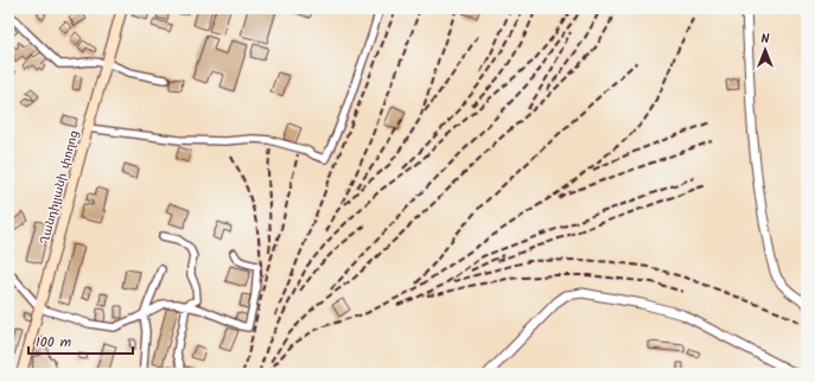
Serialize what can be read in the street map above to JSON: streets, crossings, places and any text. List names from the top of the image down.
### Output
{
  "streets": {
    "main road": ["Ղանդիլյանի փողոց"]
  },
  "scale_bar": "100 m",
  "north": "top"
}
